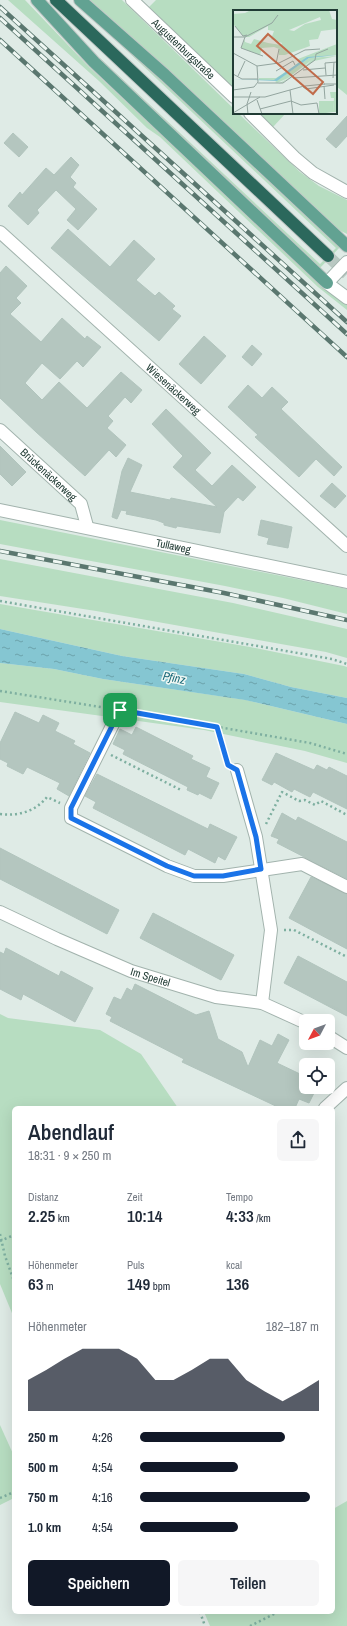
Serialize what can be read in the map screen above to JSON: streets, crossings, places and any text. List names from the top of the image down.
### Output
{
  "streets": {
    "street": [
      "Augustenburgstraße",
      "Wiesenäckerweg",
      "Brückenäckerweg",
      "Tullaweg",
      "Im Speitel"
    ]
  },
  "crossings": [
    ["Brückenäckerweg", "Tullaweg"]
  ],
  "water": ["Pfinz"],
  "north": "bottom left",
  "page": {
    "heading": ["Abendlauf", "18:31 · 9 × 250 m"],
    "stats": [
      ["Distanz", "2.25 km"],
      ["Zeit", "10:14"],
      ["Tempo", "4:33 /km"],
      ["Höhenmeter", "63 m"],
      ["Puls", "149 bpm"],
      ["kcal", "136"]
    ],
    "chart": ["Höhenmeter", "182–187 m"],
    "list": [
      {
        "name": "250 m",
        "note": "4:26"
      },
      {
        "name": "500 m",
        "note": "4:54"
      },
      {
        "name": "750 m",
        "note": "4:16"
      },
      {
        "name": "1.0 km",
        "note": "4:54"
      }
    ],
    "buttons": ["Speichern", "Teilen"]
  }
}
